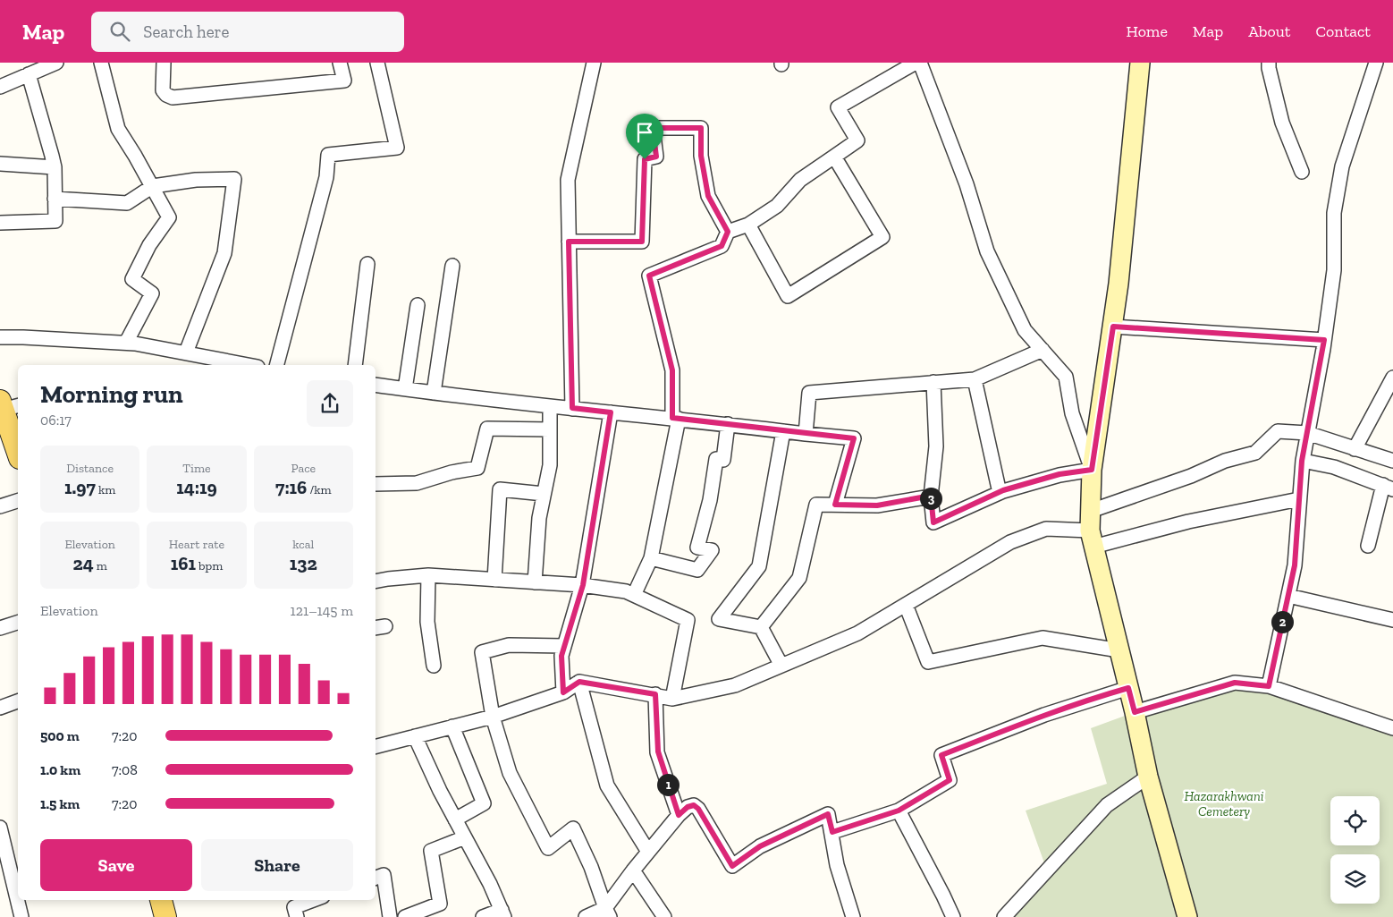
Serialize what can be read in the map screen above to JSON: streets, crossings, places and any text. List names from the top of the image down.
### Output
{
  "parks": ["Hazarakhwani Cemetery"],
  "page": {
    "header": "Map",
    "search": "Search here",
    "nav": [
      "Home",
      "Map",
      "About",
      "Contact"
    ],
    "heading": ["Morning run", "06:17"],
    "stats": [
      ["Distance", "1.97 km"],
      ["Time", "14:19"],
      ["Pace", "7:16 /km"],
      ["Elevation", "24 m"],
      ["Heart rate", "161 bpm"],
      ["kcal", "132"]
    ],
    "pins": ["3", "2", "1"],
    "chart": ["Elevation", "121–145 m"],
    "list": [
      {
        "name": "500 m",
        "note": "7:20"
      },
      {
        "name": "1.0 km",
        "note": "7:08"
      },
      {
        "name": "1.5 km",
        "note": "7:20"
      }
    ],
    "buttons": ["Save", "Share"]
  }
}
